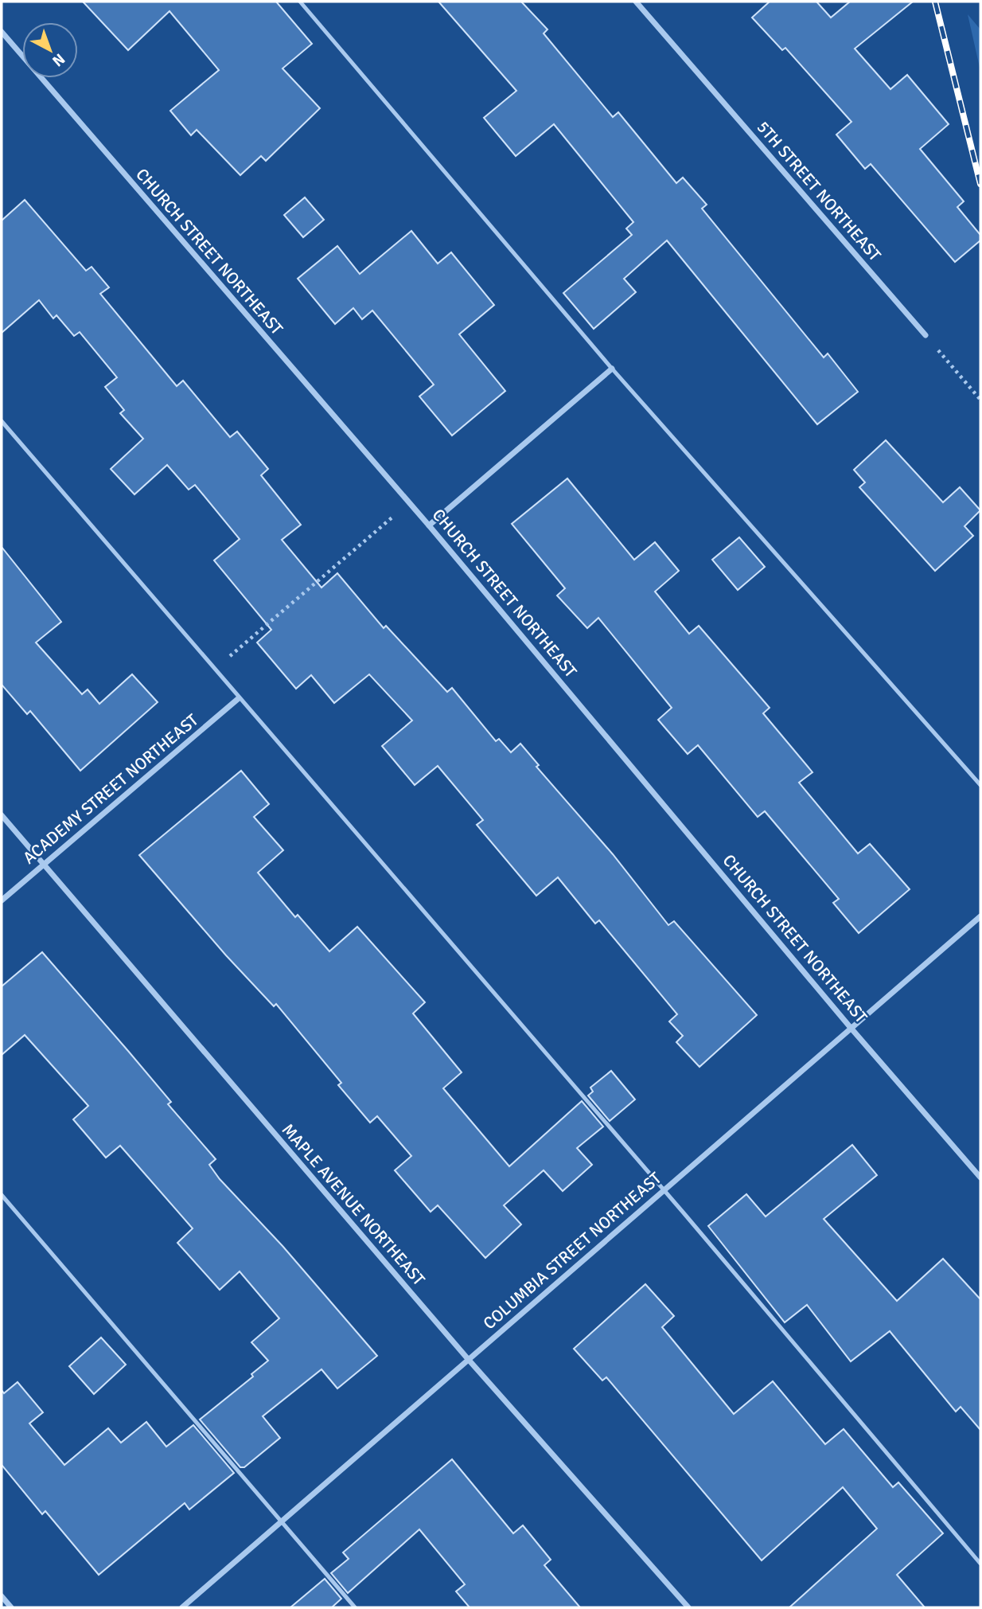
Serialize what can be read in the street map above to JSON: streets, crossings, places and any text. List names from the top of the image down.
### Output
{
  "streets": {
    "street": [
      "5TH STREET NORTHEAST",
      "CHURCH STREET NORTHEAST",
      "ACADEMY STREET NORTHEAST",
      "MAPLE AVENUE NORTHEAST",
      "COLUMBIA STREET NORTHEAST"
    ]
  },
  "crossings": [
    ["CHURCH STREET NORTHEAST", "COLUMBIA STREET NORTHEAST"],
    ["ACADEMY STREET NORTHEAST", "MAPLE AVENUE NORTHEAST"],
    ["MAPLE AVENUE NORTHEAST", "COLUMBIA STREET NORTHEAST"]
  ],
  "north": "bottom right"
}
